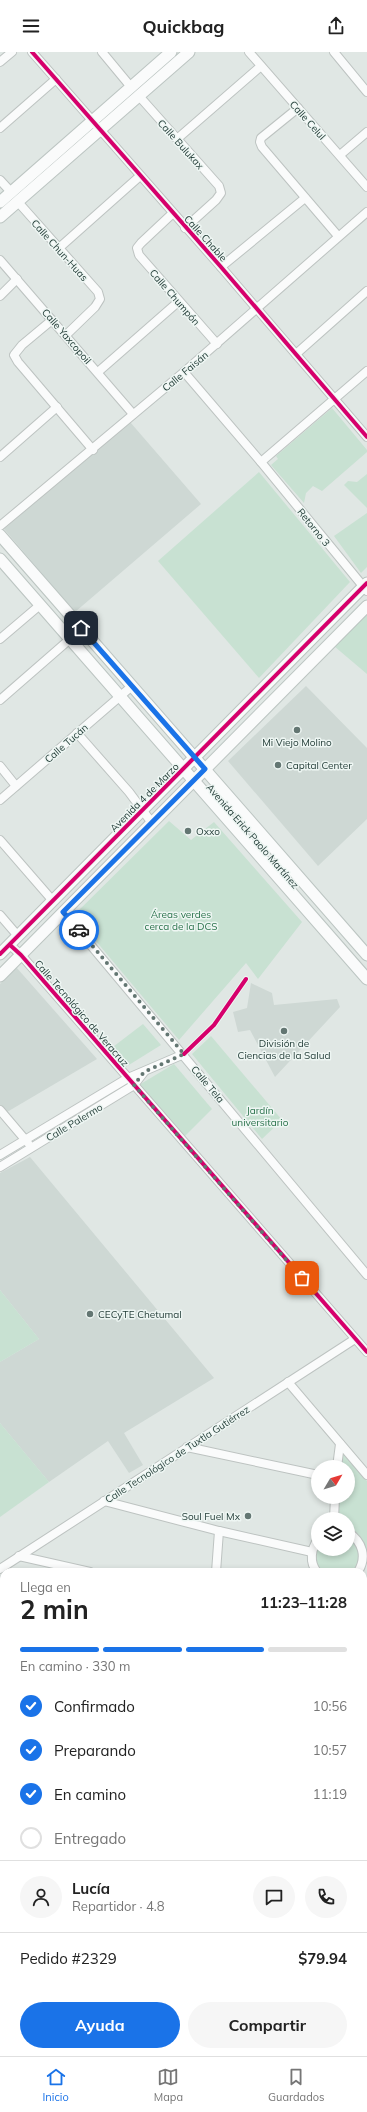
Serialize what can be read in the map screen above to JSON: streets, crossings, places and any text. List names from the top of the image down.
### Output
{
  "streets": {
    "main road": ["Avenida 4 de Marzo", "Avenida Erick Paolo Martínez"],
    "street": [
      "Calle Celul",
      "Calle Bulukax",
      "Calle Chable",
      "Calle Chun-Huas",
      "Calle Chumpón",
      "Calle Yaxcopoil",
      "Calle Faisán",
      "Retorno 3",
      "Calle Tucán",
      "Calle Tecnológico de Veracruz",
      "Calle Tela",
      "Calle Palermo",
      "Calle Tecnológico de Tuxtla Gutiérrez"
    ]
  },
  "crossings": [
    ["Calle Bulukax", "Calle Chable"],
    ["Calle Chable", "Calle Chumpón"],
    ["Calle Chable", "Calle Faisán"],
    ["Calle Chun-Huas", "Calle Yaxcopoil"],
    ["Calle Chumpón", "Calle Faisán"],
    ["Calle Yaxcopoil", "Calle Faisán"],
    ["Calle Faisán", "Retorno 3"],
    ["Retorno 3", "Avenida 4 de Marzo"],
    ["Calle Tucán", "Avenida Erick Paolo Martínez"],
    ["Avenida 4 de Marzo", "Avenida Erick Paolo Martínez"],
    ["Avenida 4 de Marzo", "Calle Tecnológico de Veracruz"],
    ["Calle Tecnológico de Veracruz", "Calle Palermo"],
    ["Calle Tecnológico de Veracruz", "Calle Tecnológico de Tuxtla Gutiérrez"],
    ["Calle Tela", "Calle Palermo"]
  ],
  "parks": ["Áreas verdes cerca de la DCS", "Jardín universitario"],
  "places": [
    "Mi Viejo Molino",
    "Capital Center",
    "Oxxo",
    "División de Ciencias de la Salud",
    "CECyTE Chetumal",
    "Soul Fuel Mx"
  ],
  "north": "top right",
  "page": {
    "header": "Quickbag",
    "heading": ["2 min", "Llega en", "11:23–11:28"],
    "panel": [
      "Lucía",
      "Repartidor · 4.8",
      "Pedido #2329",
      "$79.94"
    ],
    "bar": "En camino · 330 m",
    "list": [
      ["Confirmado", "10:56"],
      ["Preparando", "10:57"],
      ["En camino", "11:19"],
      "Entregado"
    ],
    "buttons": ["Ayuda", "Compartir"],
    "tabs": ["Inicio", "Mapa", "Guardados"]
  }
}
